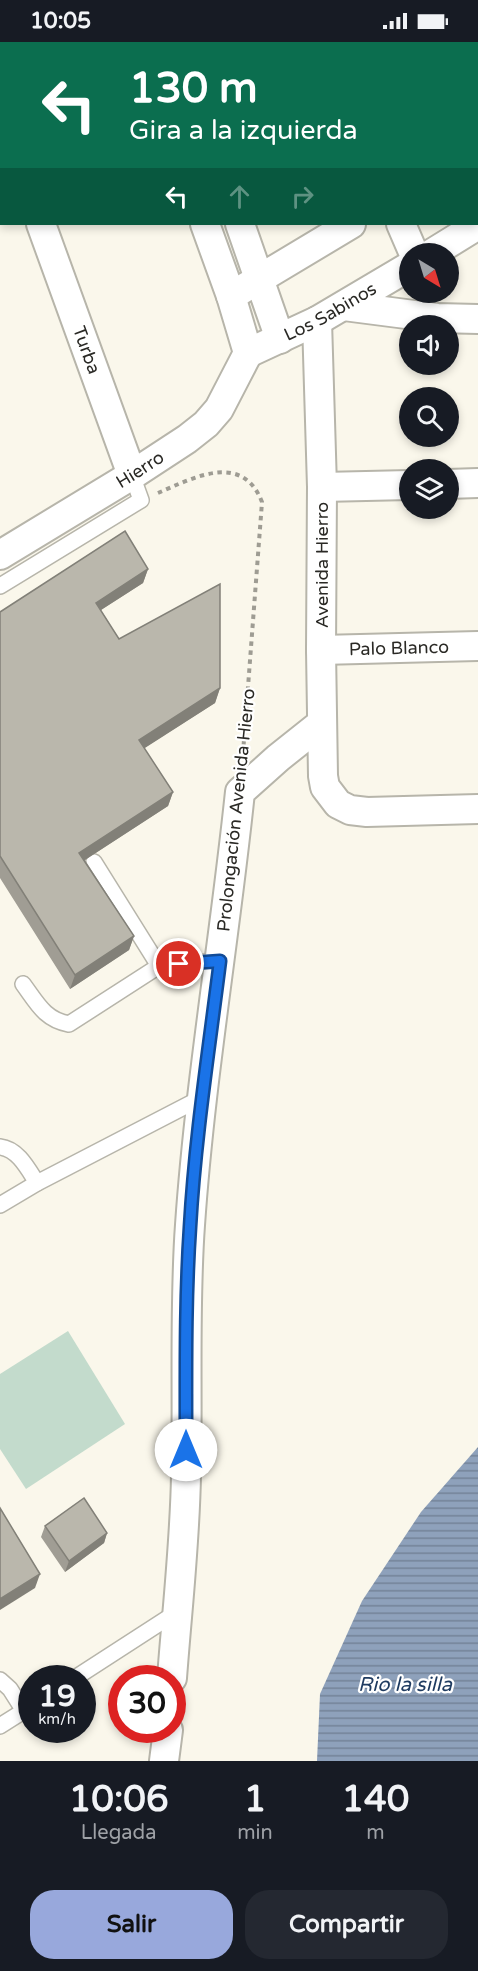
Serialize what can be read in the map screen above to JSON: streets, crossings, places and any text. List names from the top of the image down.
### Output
{
  "streets": {
    "street": [
      "Los Sabinos",
      "Turba",
      "Hierro",
      "Avenida Hierro",
      "Palo Blanco",
      "Prolongación Avenida Hierro"
    ]
  },
  "crossings": [
    ["Los Sabinos", "Hierro"],
    ["Los Sabinos", "Avenida Hierro"],
    ["Turba", "Hierro"],
    ["Turba", "Prolongación Avenida Hierro"],
    ["Hierro", "Prolongación Avenida Hierro"],
    ["Avenida Hierro", "Palo Blanco"]
  ],
  "water": ["Rio la silla"],
  "north": "bottom right",
  "page": {
    "status": "10:05",
    "turn": ["130 m", "Gira a la izquierda"],
    "speed": "19 km/h",
    "limit": "30",
    "eta": [
      "10:06",
      "Llegada",
      "1",
      "min",
      "140",
      "m"
    ],
    "buttons": ["Salir", "Compartir"]
  }
}
